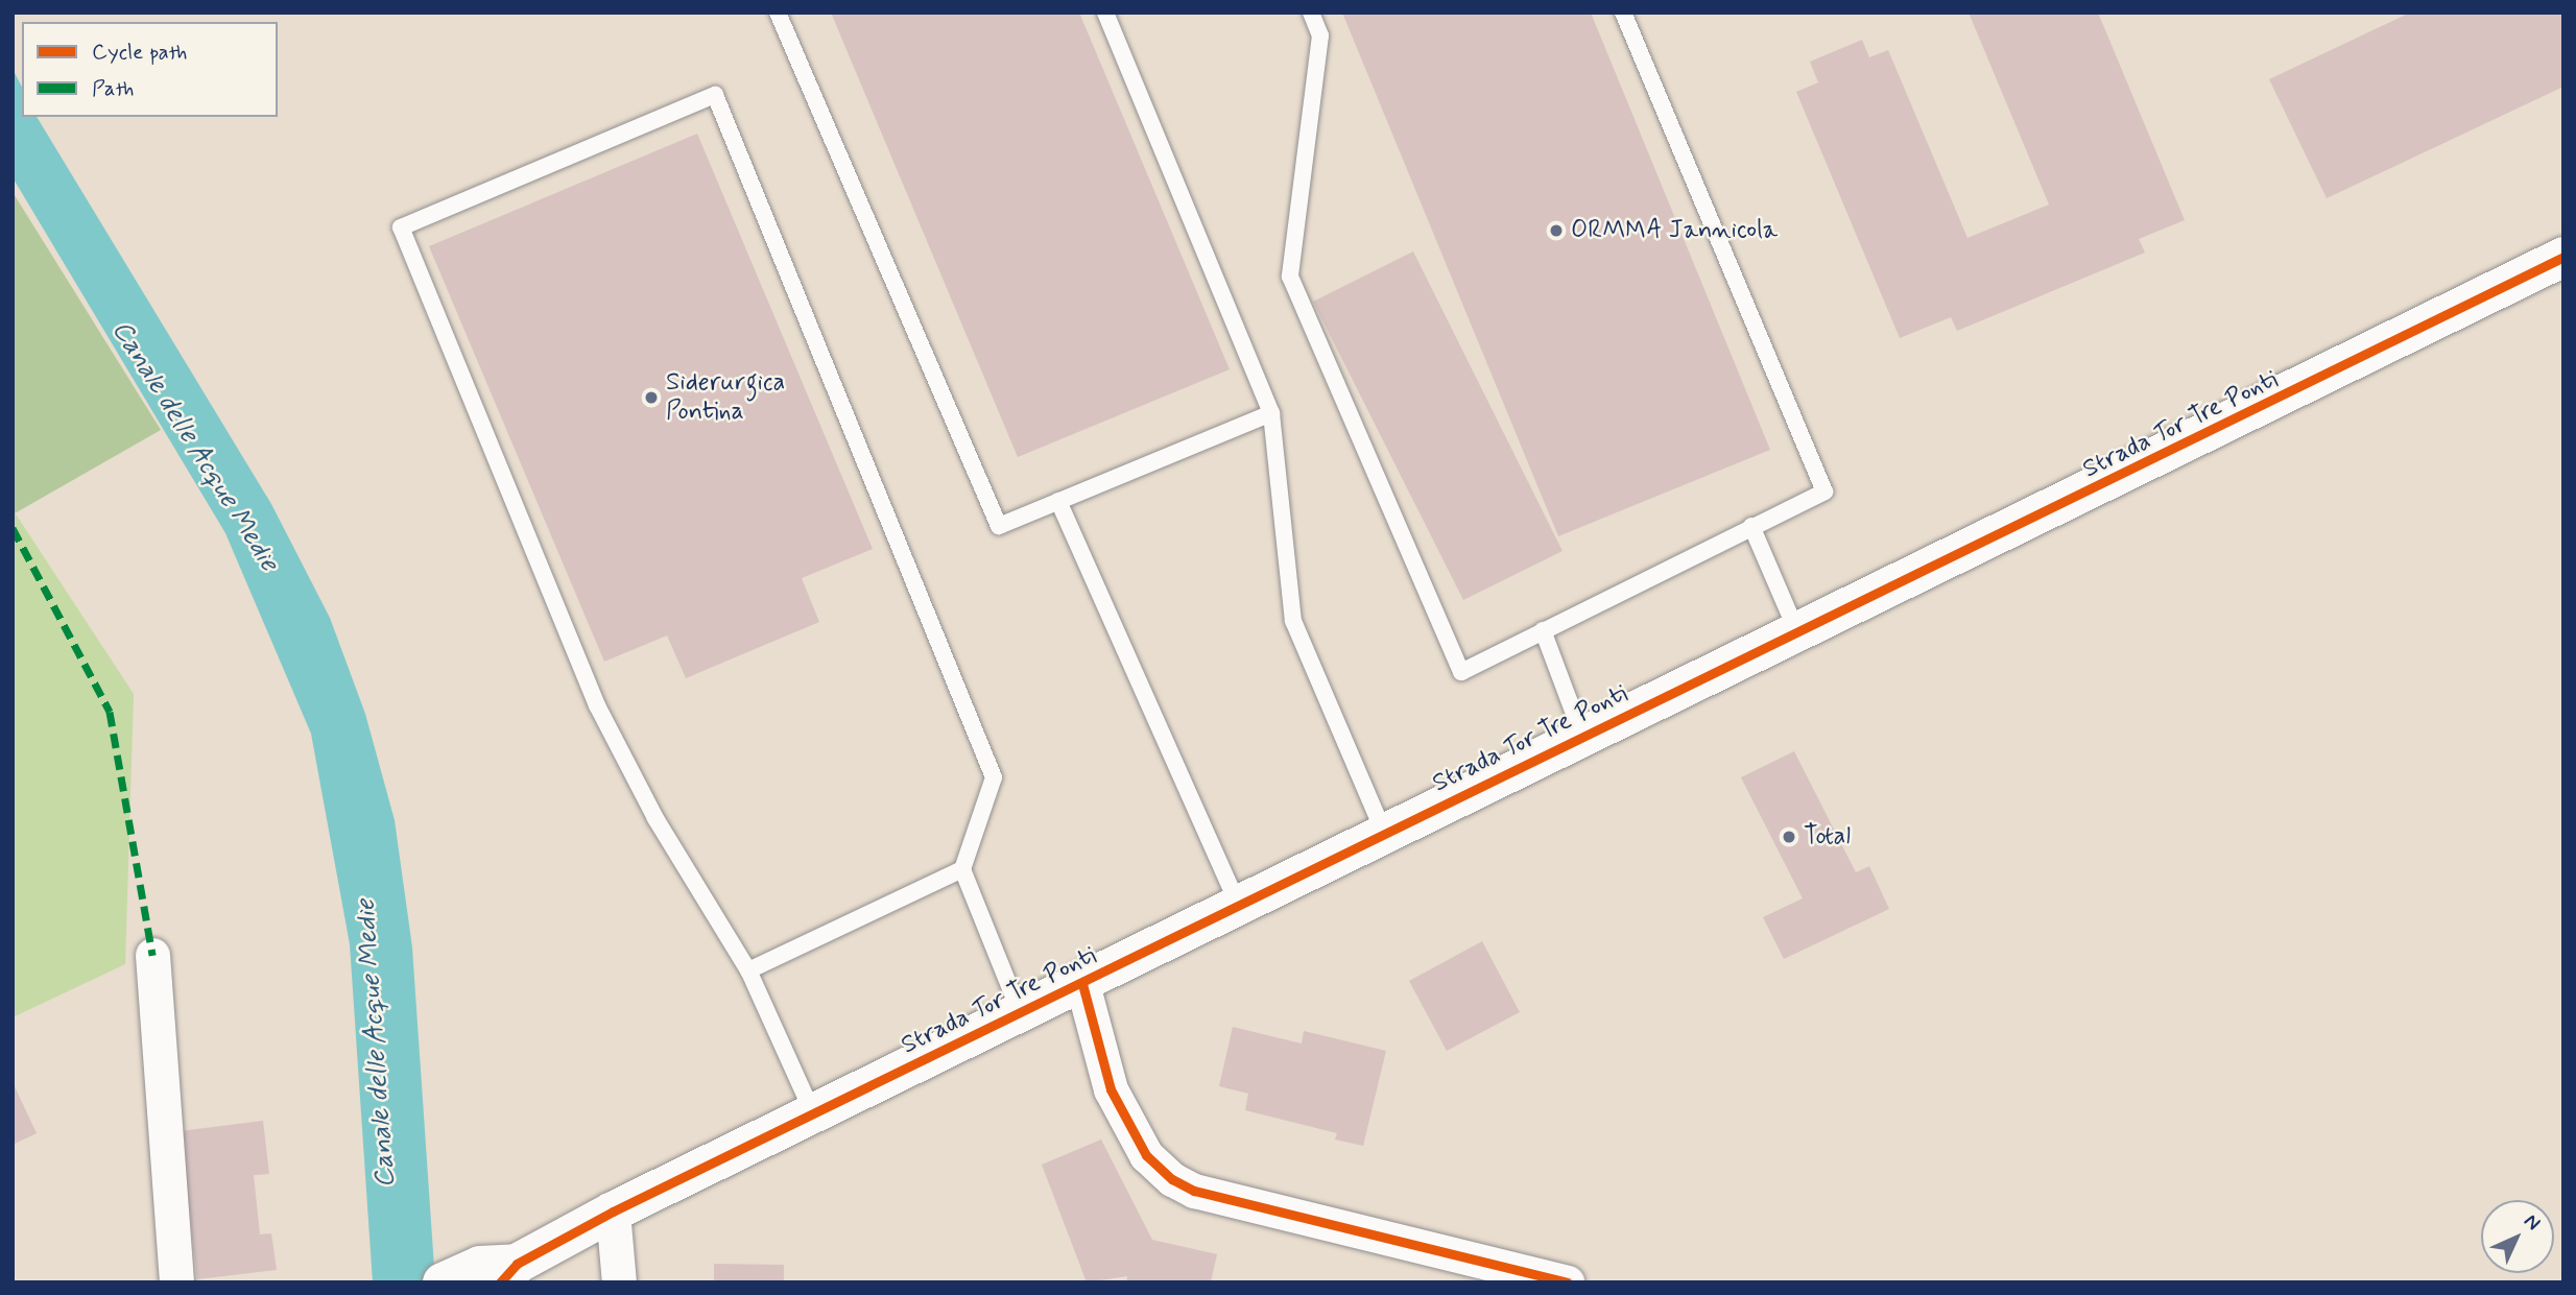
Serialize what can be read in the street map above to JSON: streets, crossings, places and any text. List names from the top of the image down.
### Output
{
  "streets": {
    "street": ["Strada Tor Tre Ponti"]
  },
  "water": ["Canale delle Acque Medie"],
  "places": ["ORMMA Jannicola", "Siderurgica Pontina", "Total"],
  "legend": ["Cycle path", "Path"],
  "north": "top right"
}
